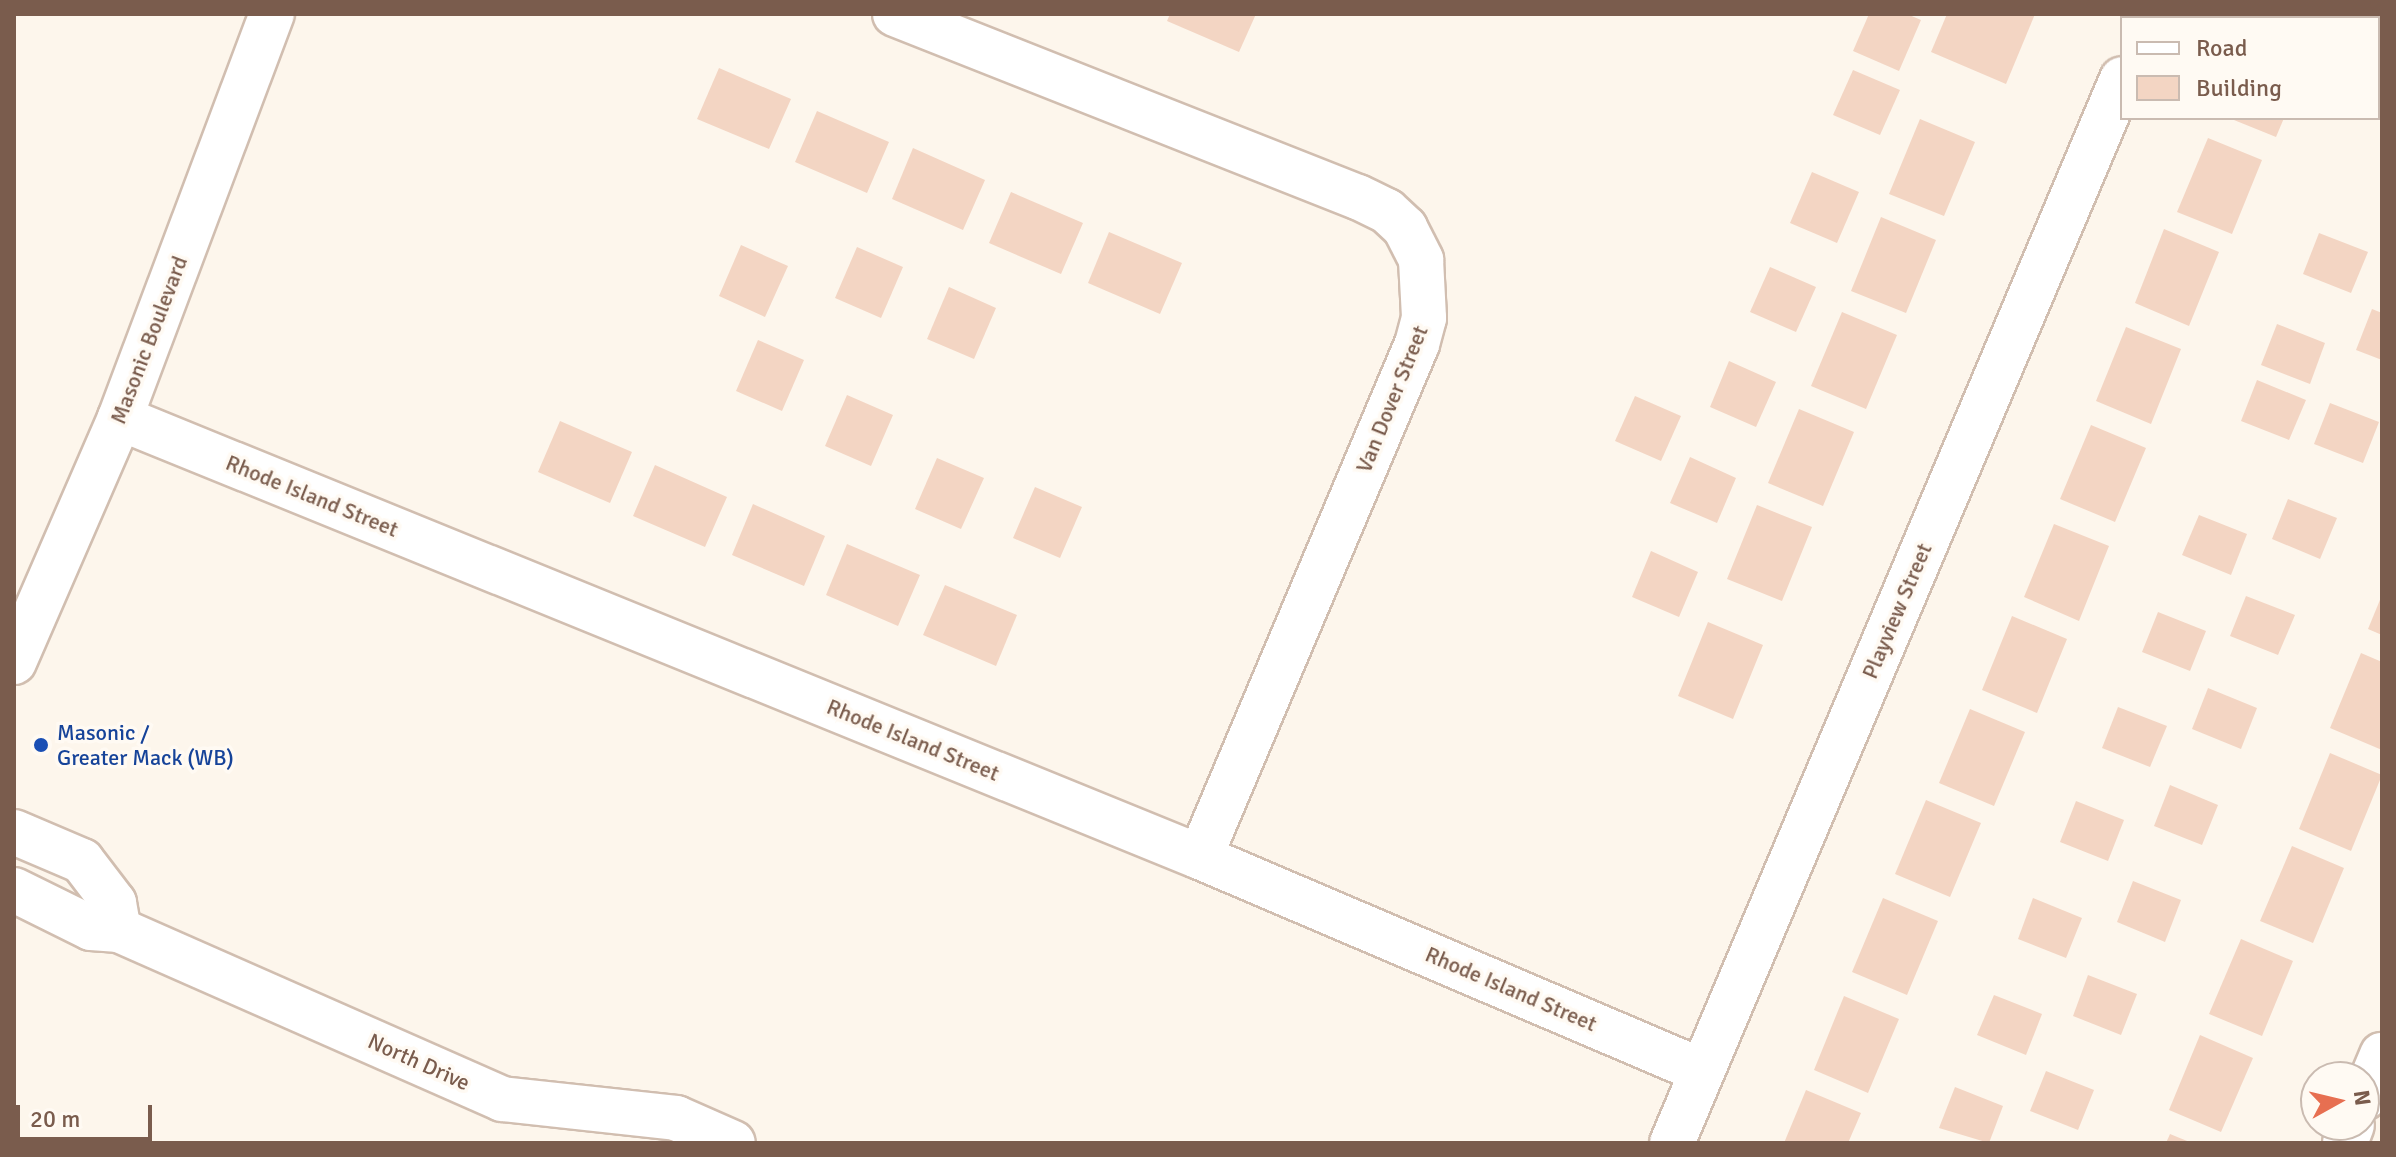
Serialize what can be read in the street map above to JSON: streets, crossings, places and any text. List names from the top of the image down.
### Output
{
  "streets": {
    "street": [
      "Masonic Boulevard",
      "Van Dover Street",
      "Rhode Island Street",
      "Playview Street",
      "North Drive"
    ]
  },
  "crossings": [
    ["Masonic Boulevard", "Rhode Island Street"],
    ["Van Dover Street", "Rhode Island Street"],
    ["Rhode Island Street", "Playview Street"]
  ],
  "places": ["Masonic / Greater Mack (WB)"],
  "legend": ["Road", "Building"],
  "scale_bar": "20 m",
  "north": "right"
}
